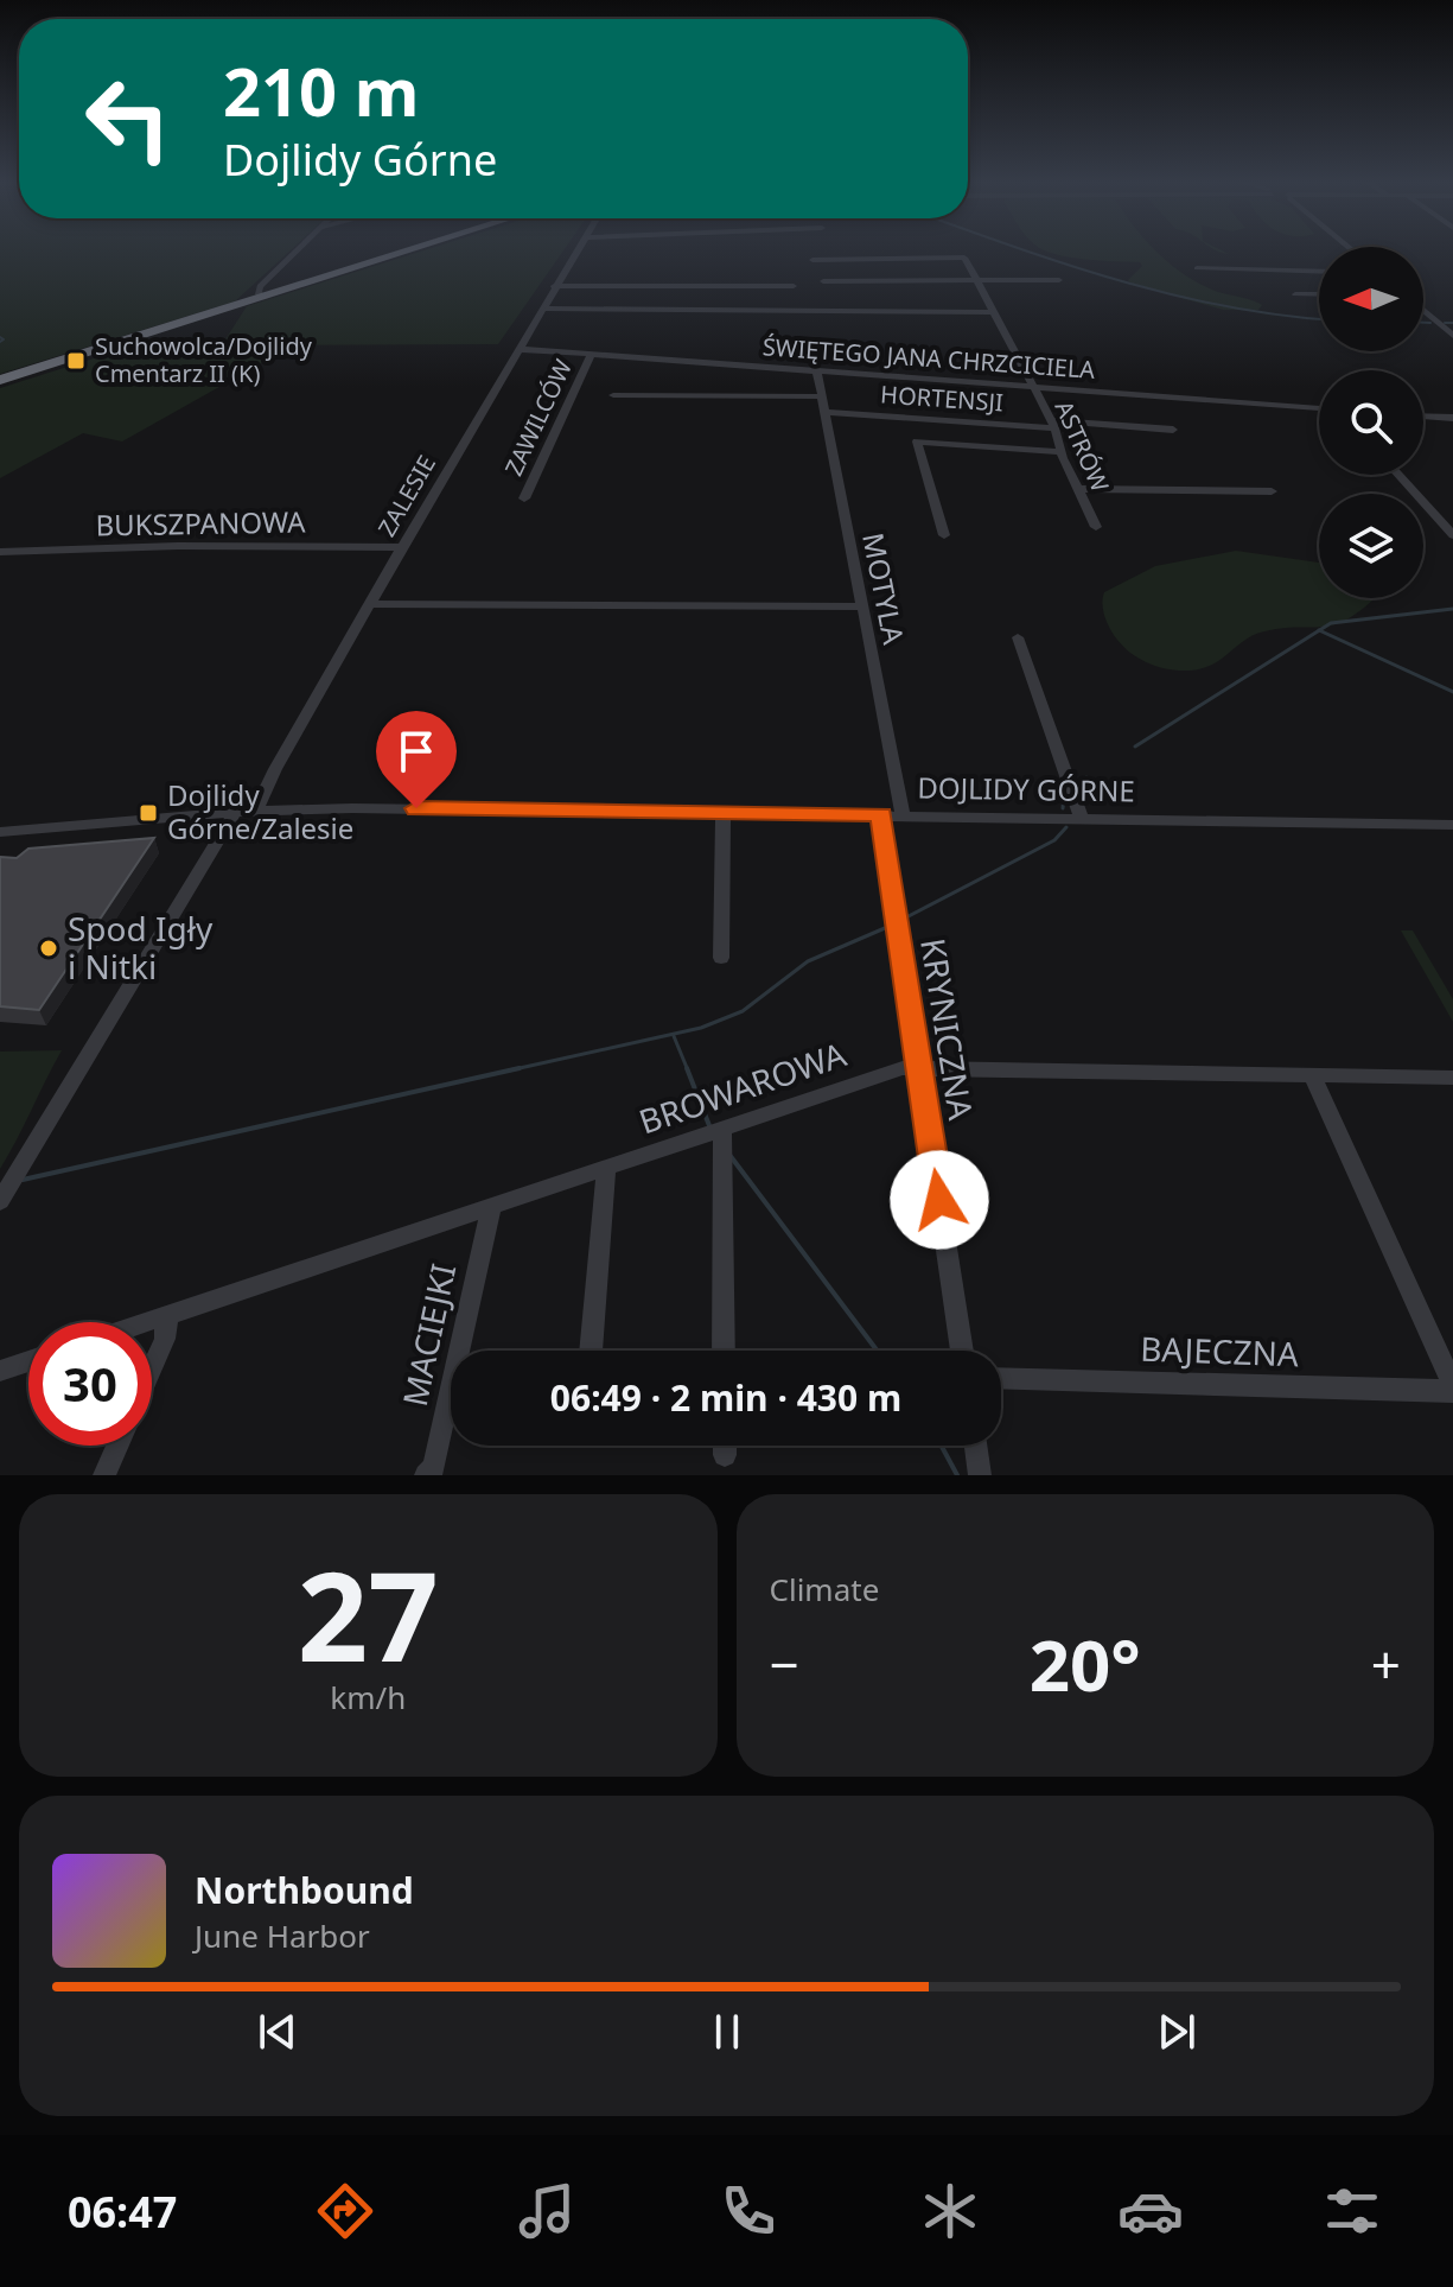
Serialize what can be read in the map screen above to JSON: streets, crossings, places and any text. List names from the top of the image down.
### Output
{
  "streets": {
    "street": [
      "ŚWIĘTEGO JANA CHRZCICIELA",
      "HORTENSJI",
      "ZAWILCÓW",
      "ASTRÓW",
      "ZALESIE",
      "BUKSZPANOWA",
      "MOTYLA",
      "DOJLIDY GÓRNE",
      "KRYNICZNA",
      "BROWAROWA",
      "MACIEJKI",
      "BAJECZNA"
    ]
  },
  "crossings": [
    ["ŚWIĘTEGO JANA CHRZCICIELA", "ZAWILCÓW"],
    ["ŚWIĘTEGO JANA CHRZCICIELA", "ASTRÓW"],
    ["ŚWIĘTEGO JANA CHRZCICIELA", "ZALESIE"],
    ["ŚWIĘTEGO JANA CHRZCICIELA", "MOTYLA"],
    ["HORTENSJI", "ASTRÓW"],
    ["HORTENSJI", "MOTYLA"],
    ["ZALESIE", "BUKSZPANOWA"],
    ["ZALESIE", "DOJLIDY GÓRNE"],
    ["MOTYLA", "DOJLIDY GÓRNE"],
    ["DOJLIDY GÓRNE", "KRYNICZNA"],
    ["KRYNICZNA", "BROWAROWA"],
    ["BROWAROWA", "MACIEJKI"]
  ],
  "places": {
    "transit": ["Suchowolca/Dojlidy Cmentarz II (K)", "Dojlidy Górne/Zalesie"],
    "other": ["Spod Igły i Nitki"]
  },
  "north": "left",
  "page": {
    "turn": ["210 m", "Dojlidy Górne"],
    "limit": "30",
    "trip": "06:49 · 2 min · 430 m",
    "tile": [
      ["27", "km/h"],
      "Climate"
    ],
    "heat": ["−", "20°", "+"],
    "song": ["Northbound", "June Harbor"],
    "tabs": "06:47"
  }
}
